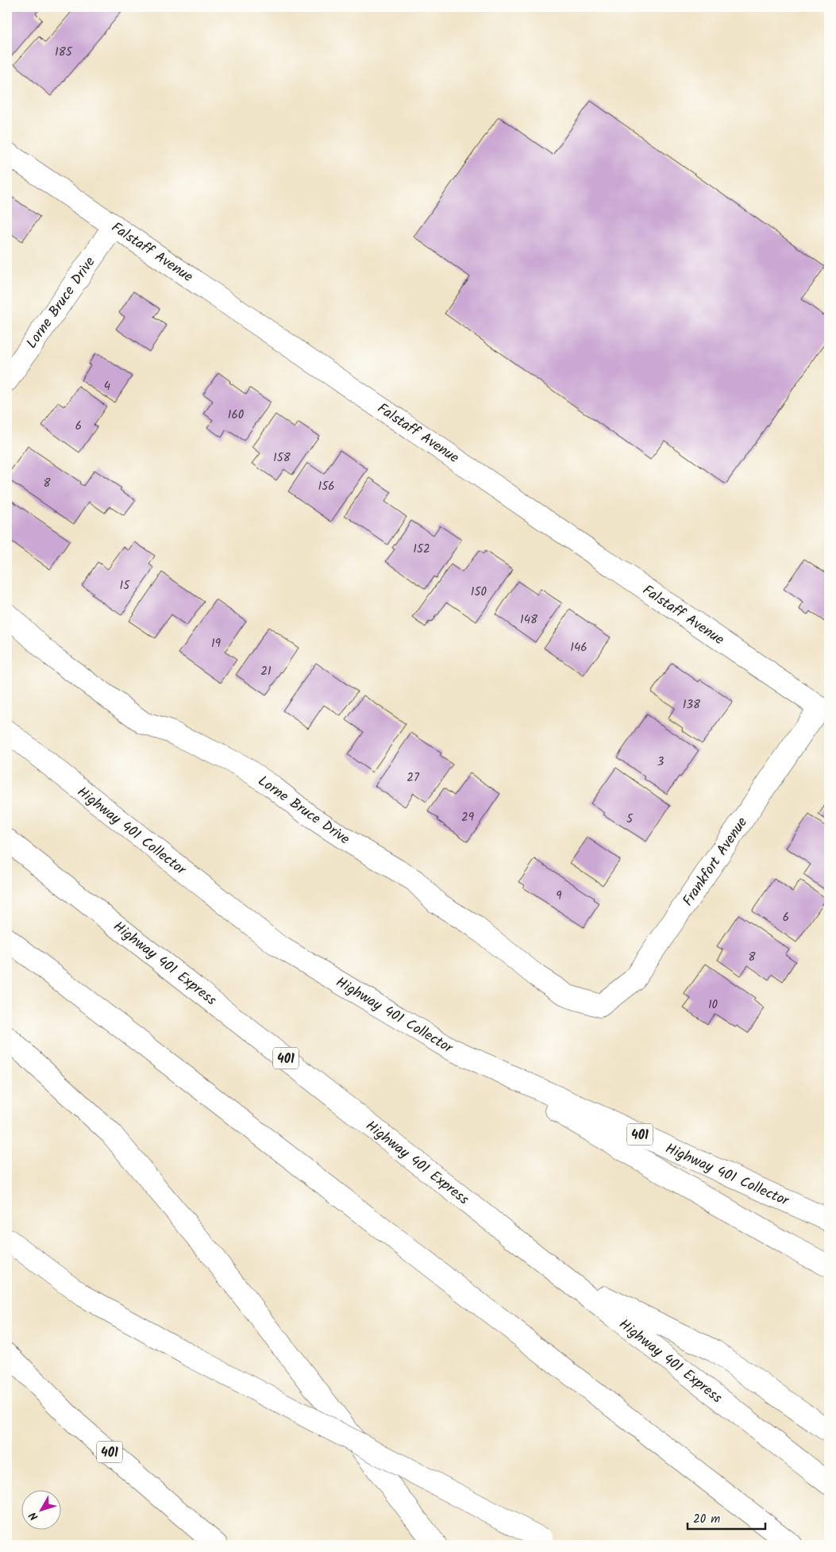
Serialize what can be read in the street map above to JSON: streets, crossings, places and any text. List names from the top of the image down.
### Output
{
  "streets": {
    "main road": [
      "Falstaff Avenue",
      "Lorne Bruce Drive",
      "Highway 401 Collector",
      "Frankfort Avenue",
      "Highway 401 Express",
      "401"
    ]
  },
  "crossings": [
    ["Falstaff Avenue", "Lorne Bruce Drive"],
    ["Falstaff Avenue", "Frankfort Avenue"],
    ["Lorne Bruce Drive", "Frankfort Avenue"]
  ],
  "house_numbers": [
    "185",
    "4",
    "160",
    "6",
    "158",
    "8",
    "156",
    "152",
    "15",
    "150",
    "148",
    "19",
    "146",
    "21",
    "138",
    "3",
    "27",
    "29",
    "5",
    "9",
    "6",
    "8",
    "10"
  ],
  "scale_bar": "20 m",
  "north": "bottom left"
}
